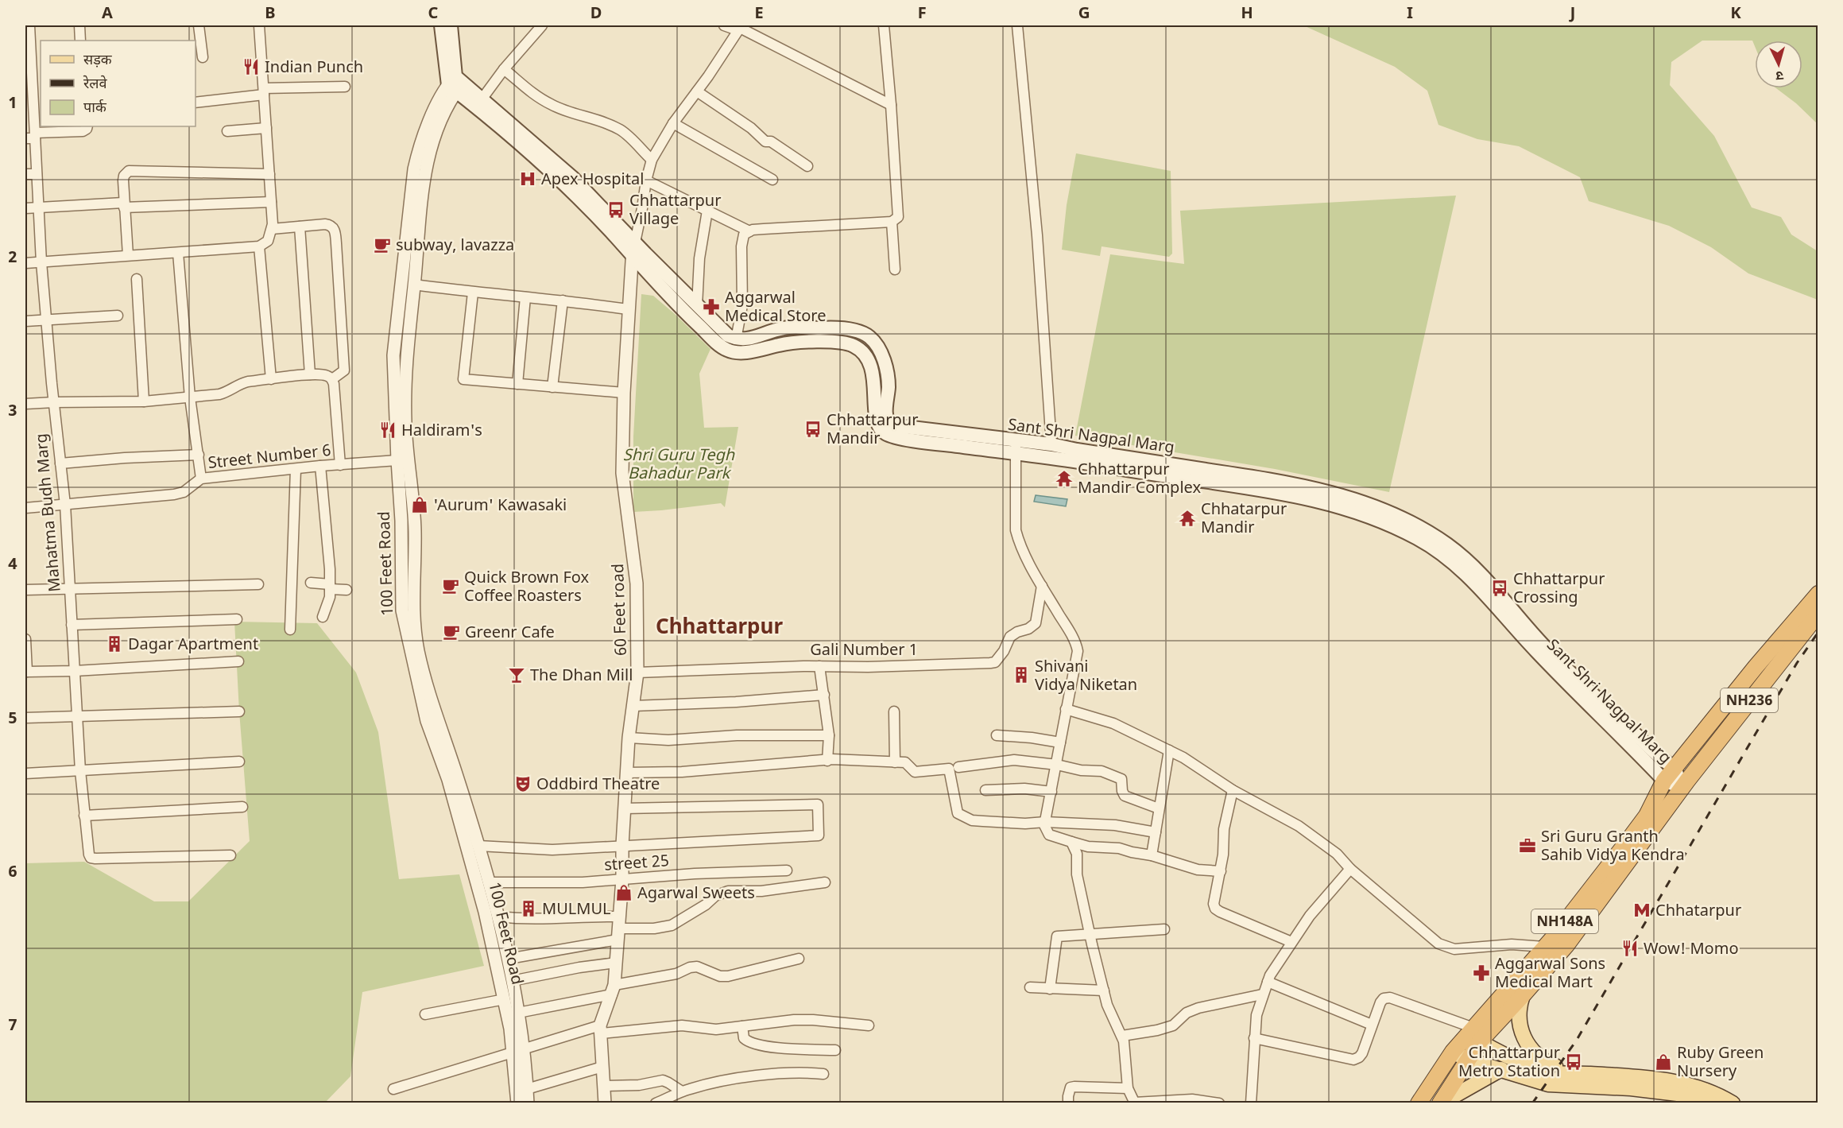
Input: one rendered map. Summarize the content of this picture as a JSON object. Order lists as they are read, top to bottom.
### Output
{
  "streets": {
    "highway": ["NH236", "NH148A"],
    "main road": ["Sant Shri Nagpal Marg"],
    "street": [
      "Street Number 6",
      "Mahatma Budh Marg",
      "100 Feet Road",
      "60 Feet road",
      "Gali Number 1",
      "street 25"
    ]
  },
  "crossings": [
    ["Sant Shri Nagpal Marg", "100 Feet Road"],
    ["Sant Shri Nagpal Marg", "60 Feet road"],
    ["Sant Shri Nagpal Marg", "NH236"],
    ["Sant Shri Nagpal Marg", "NH148A"],
    ["Street Number 6", "Mahatma Budh Marg"],
    ["Street Number 6", "100 Feet Road"],
    ["100 Feet Road", "street 25"],
    ["60 Feet road", "Gali Number 1"],
    ["60 Feet road", "street 25"],
    ["NH236", "NH148A"]
  ],
  "districts": ["Chhattarpur"],
  "parks": ["Shri Guru Tegh Bahadur Park"],
  "places": {
    "restaurant": ["Indian Punch", "Haldiram's", "Wow! Momo"],
    "hospital": ["Apex Hospital"],
    "bus stop": [
      "Chhattarpur Village",
      "Chhattarpur Mandir",
      "Chhattarpur Crossing",
      "Chhattarpur Metro Station"
    ],
    "cafe": ["subway, lavazza", "Quick Brown Fox Coffee Roasters", "Greenr Cafe"],
    "pharmacy": ["Aggarwal Medical Store", "Aggarwal Sons Medical Mart"],
    "temple": ["Chhattarpur Mandir Complex", "Chhatarpur Mandir"],
    "shop": ["'Aurum' Kawasaki", "Agarwal Sweets", "Ruby Green Nursery"],
    "building": ["Dagar Apartment", "Shivani Vidya Niketan", "MULMUL"],
    "bar": ["The Dhan Mill"],
    "theatre": ["Oddbird Theatre"],
    "office": ["Sri Guru Granth Sahib Vidya Kendra"],
    "metro station": ["Chhatarpur"]
  },
  "legend": ["सड़क", "रेलवे", "पार्क"],
  "north": "bottom",
  "grid": {
    "columns": [
      "A",
      "B",
      "C",
      "D",
      "E",
      "F",
      "G",
      "H",
      "I",
      "J",
      "K"
    ],
    "rows": [
      "1",
      "2",
      "3",
      "4",
      "5",
      "6",
      "7"
    ]
  }
}
